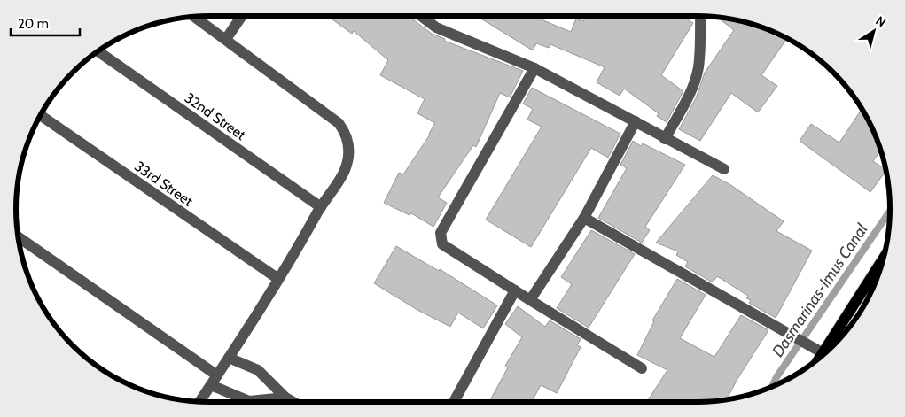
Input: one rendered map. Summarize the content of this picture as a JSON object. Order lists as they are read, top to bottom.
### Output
{
  "streets": {
    "street": ["32nd Street", "33rd Street"]
  },
  "water": ["Dasmarinas-Imus Canal"],
  "scale_bar": "20 m",
  "north": "top right"
}
